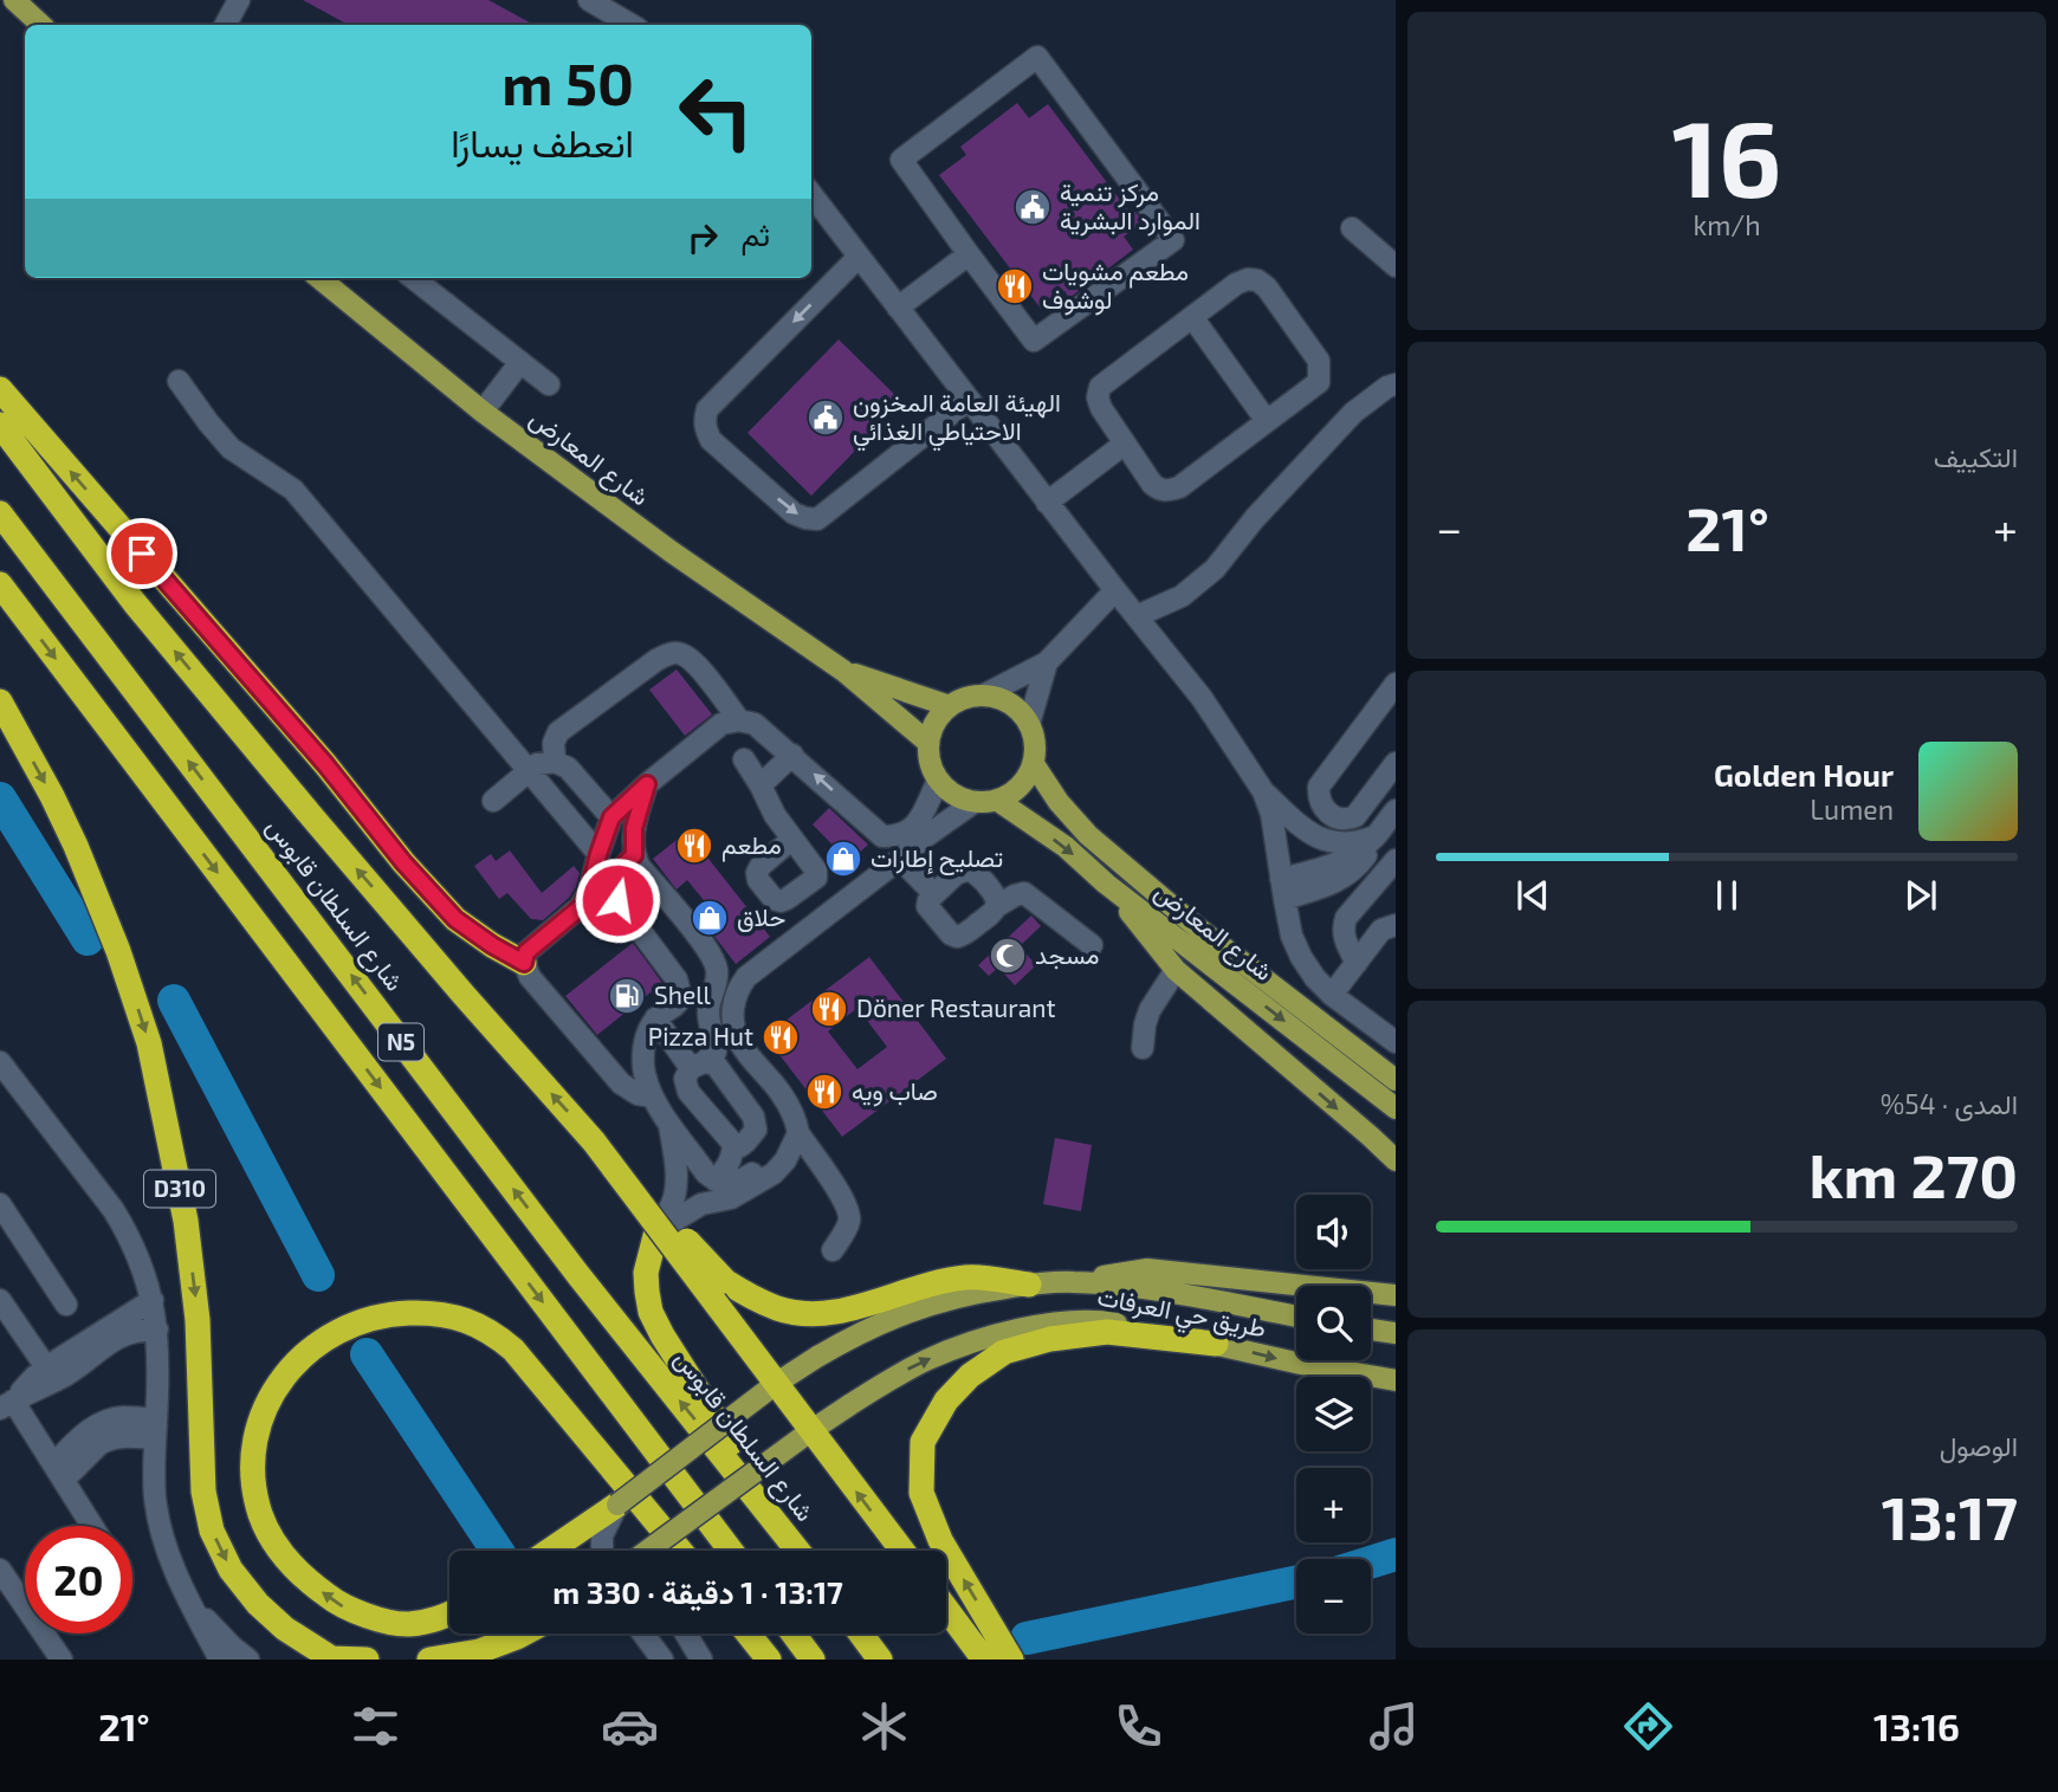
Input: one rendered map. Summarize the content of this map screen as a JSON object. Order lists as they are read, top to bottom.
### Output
{
  "streets": {
    "highway": ["شارع السلطان قابوس", "N5", "D310"],
    "main road": ["شارع المعارض", "طريق حي العرفات"]
  },
  "places": {
    "public building": ["مركز تنمية الموارد البشرية", "الهيئة العامة المخزون الاحتياطي الغذائي"],
    "restaurant": [
      "مطعم مشويات لوشوف",
      "مطعم",
      "Döner Restaurant",
      "Pizza Hut",
      "صاب ويه"
    ],
    "shop": ["تصليح إطارات", "حلاق"],
    "mosque": ["مسجد"],
    "fuel station": ["Shell"]
  },
  "page": {
    "tile": [
      ["16", "km/h"],
      "التكييف",
      ["المدى · 54%", "270 km"],
      ["الوصول", "13:17"]
    ],
    "turn": ["50 m", "انعطف يسارًا"],
    "then": "ثم",
    "heat": ["−", "21°", "+"],
    "song": ["Golden Hour", "Lumen"],
    "map_buttons": ["+", "−"],
    "limit": "20",
    "trip": "13:17 · 1 دقيقة · 330 m",
    "tabs": ["13:16", "21°"]
  }
}
